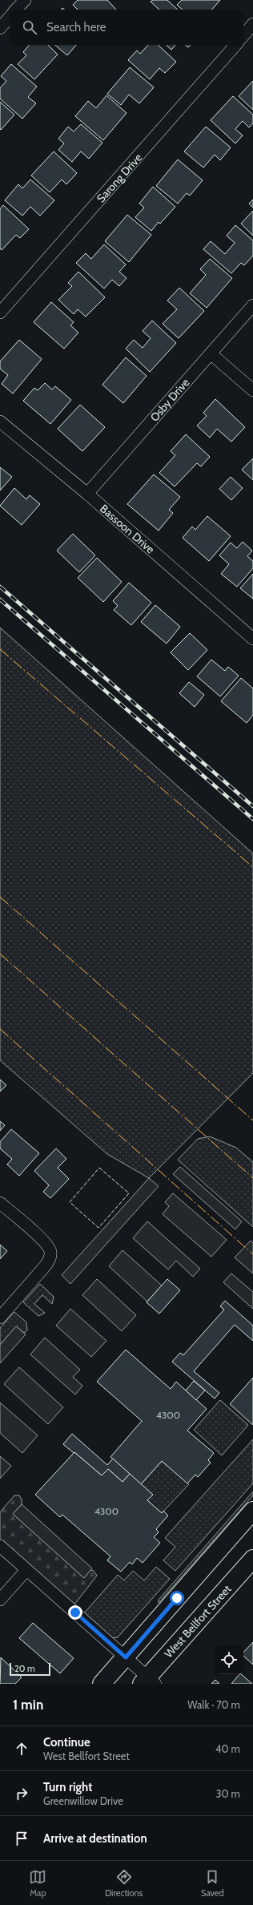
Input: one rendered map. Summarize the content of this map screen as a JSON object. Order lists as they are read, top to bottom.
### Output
{
  "streets": {
    "main road": ["West Bellfort Street"],
    "street": ["Sarong Drive", "Osby Drive", "Bassoon Drive"]
  },
  "crossings": [
    ["Osby Drive", "Bassoon Drive"]
  ],
  "house_numbers": ["4300", "4300"],
  "scale_bar": "20 m",
  "page": {
    "search": "Search here",
    "scale": "20 m",
    "heading": ["1 min", "Walk · 70 m"],
    "list": [
      ["Continue", "West Bellfort Street", "40 m"],
      ["Turn right", "Greenwillow Drive", "30 m"],
      "Arrive at destination"
    ],
    "nav": ["Map", "Directions", "Saved"]
  }
}
